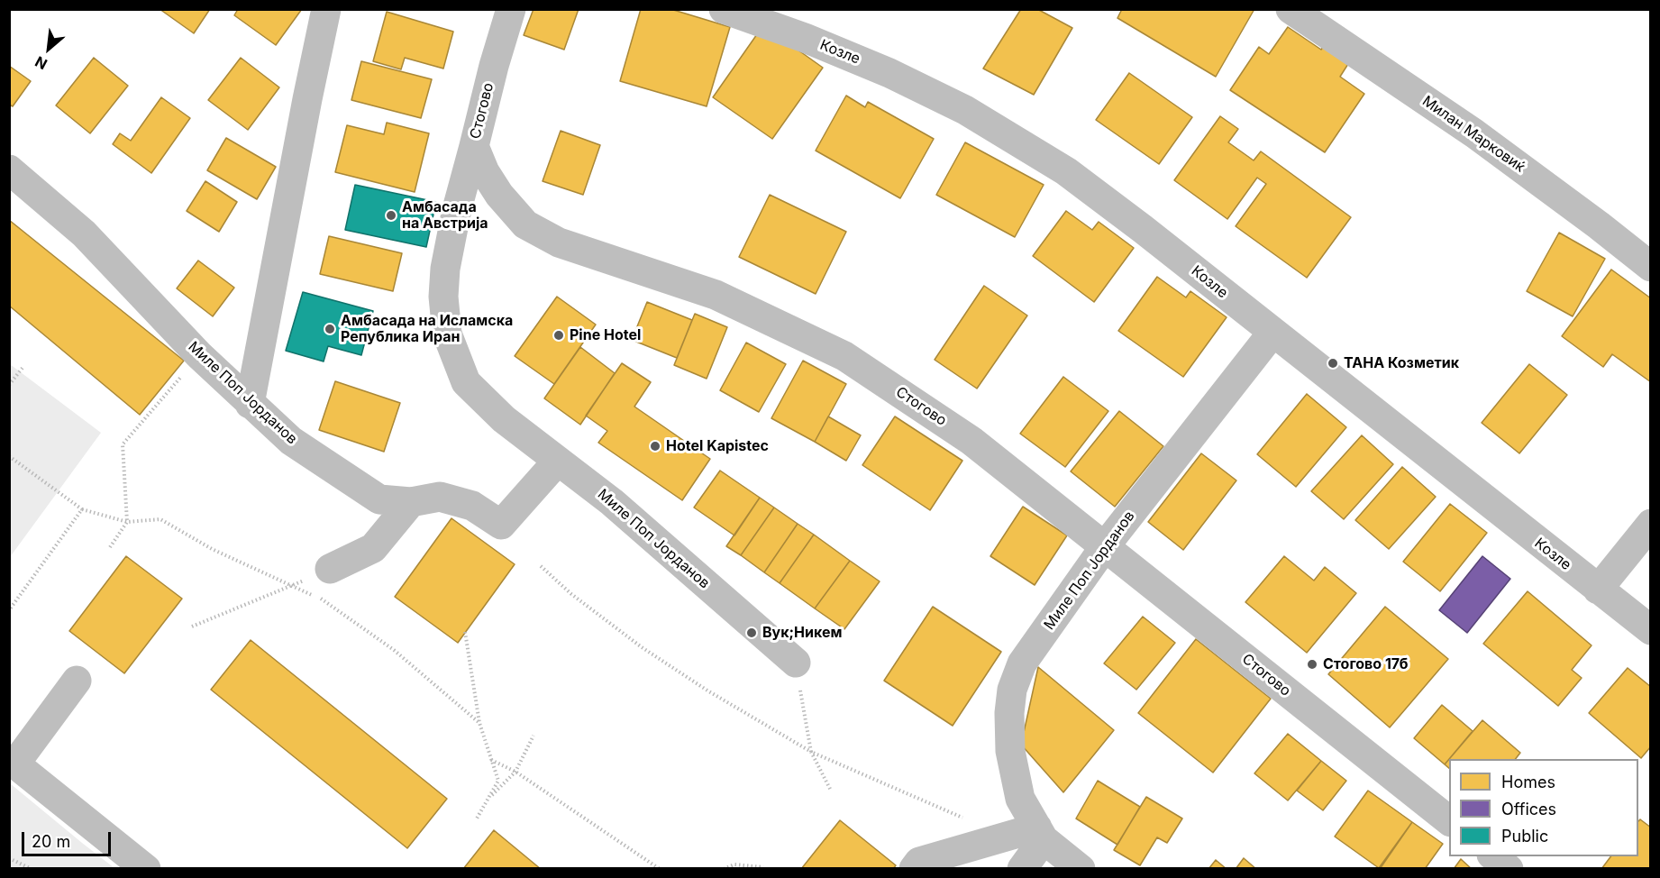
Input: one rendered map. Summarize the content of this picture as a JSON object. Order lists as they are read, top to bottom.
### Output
{
  "streets": {
    "street": [
      "Козле",
      "Стогово",
      "Милан Марковиќ",
      "Миле Поп Јорданов"
    ]
  },
  "crossings": [
    ["Козле", "Миле Поп Јорданов"],
    ["Стогово", "Миле Поп Јорданов"]
  ],
  "places": [
    "Амбасада на Австрија",
    "Амбасада на Исламска Република Иран",
    "Pine Hotel",
    "ТАНА Козметик",
    "Hotel Kapistec",
    "Вук;Никем",
    "Стогово 17б"
  ],
  "legend": ["Homes", "Offices", "Public"],
  "scale_bar": "20 m",
  "north": "bottom left"
}
